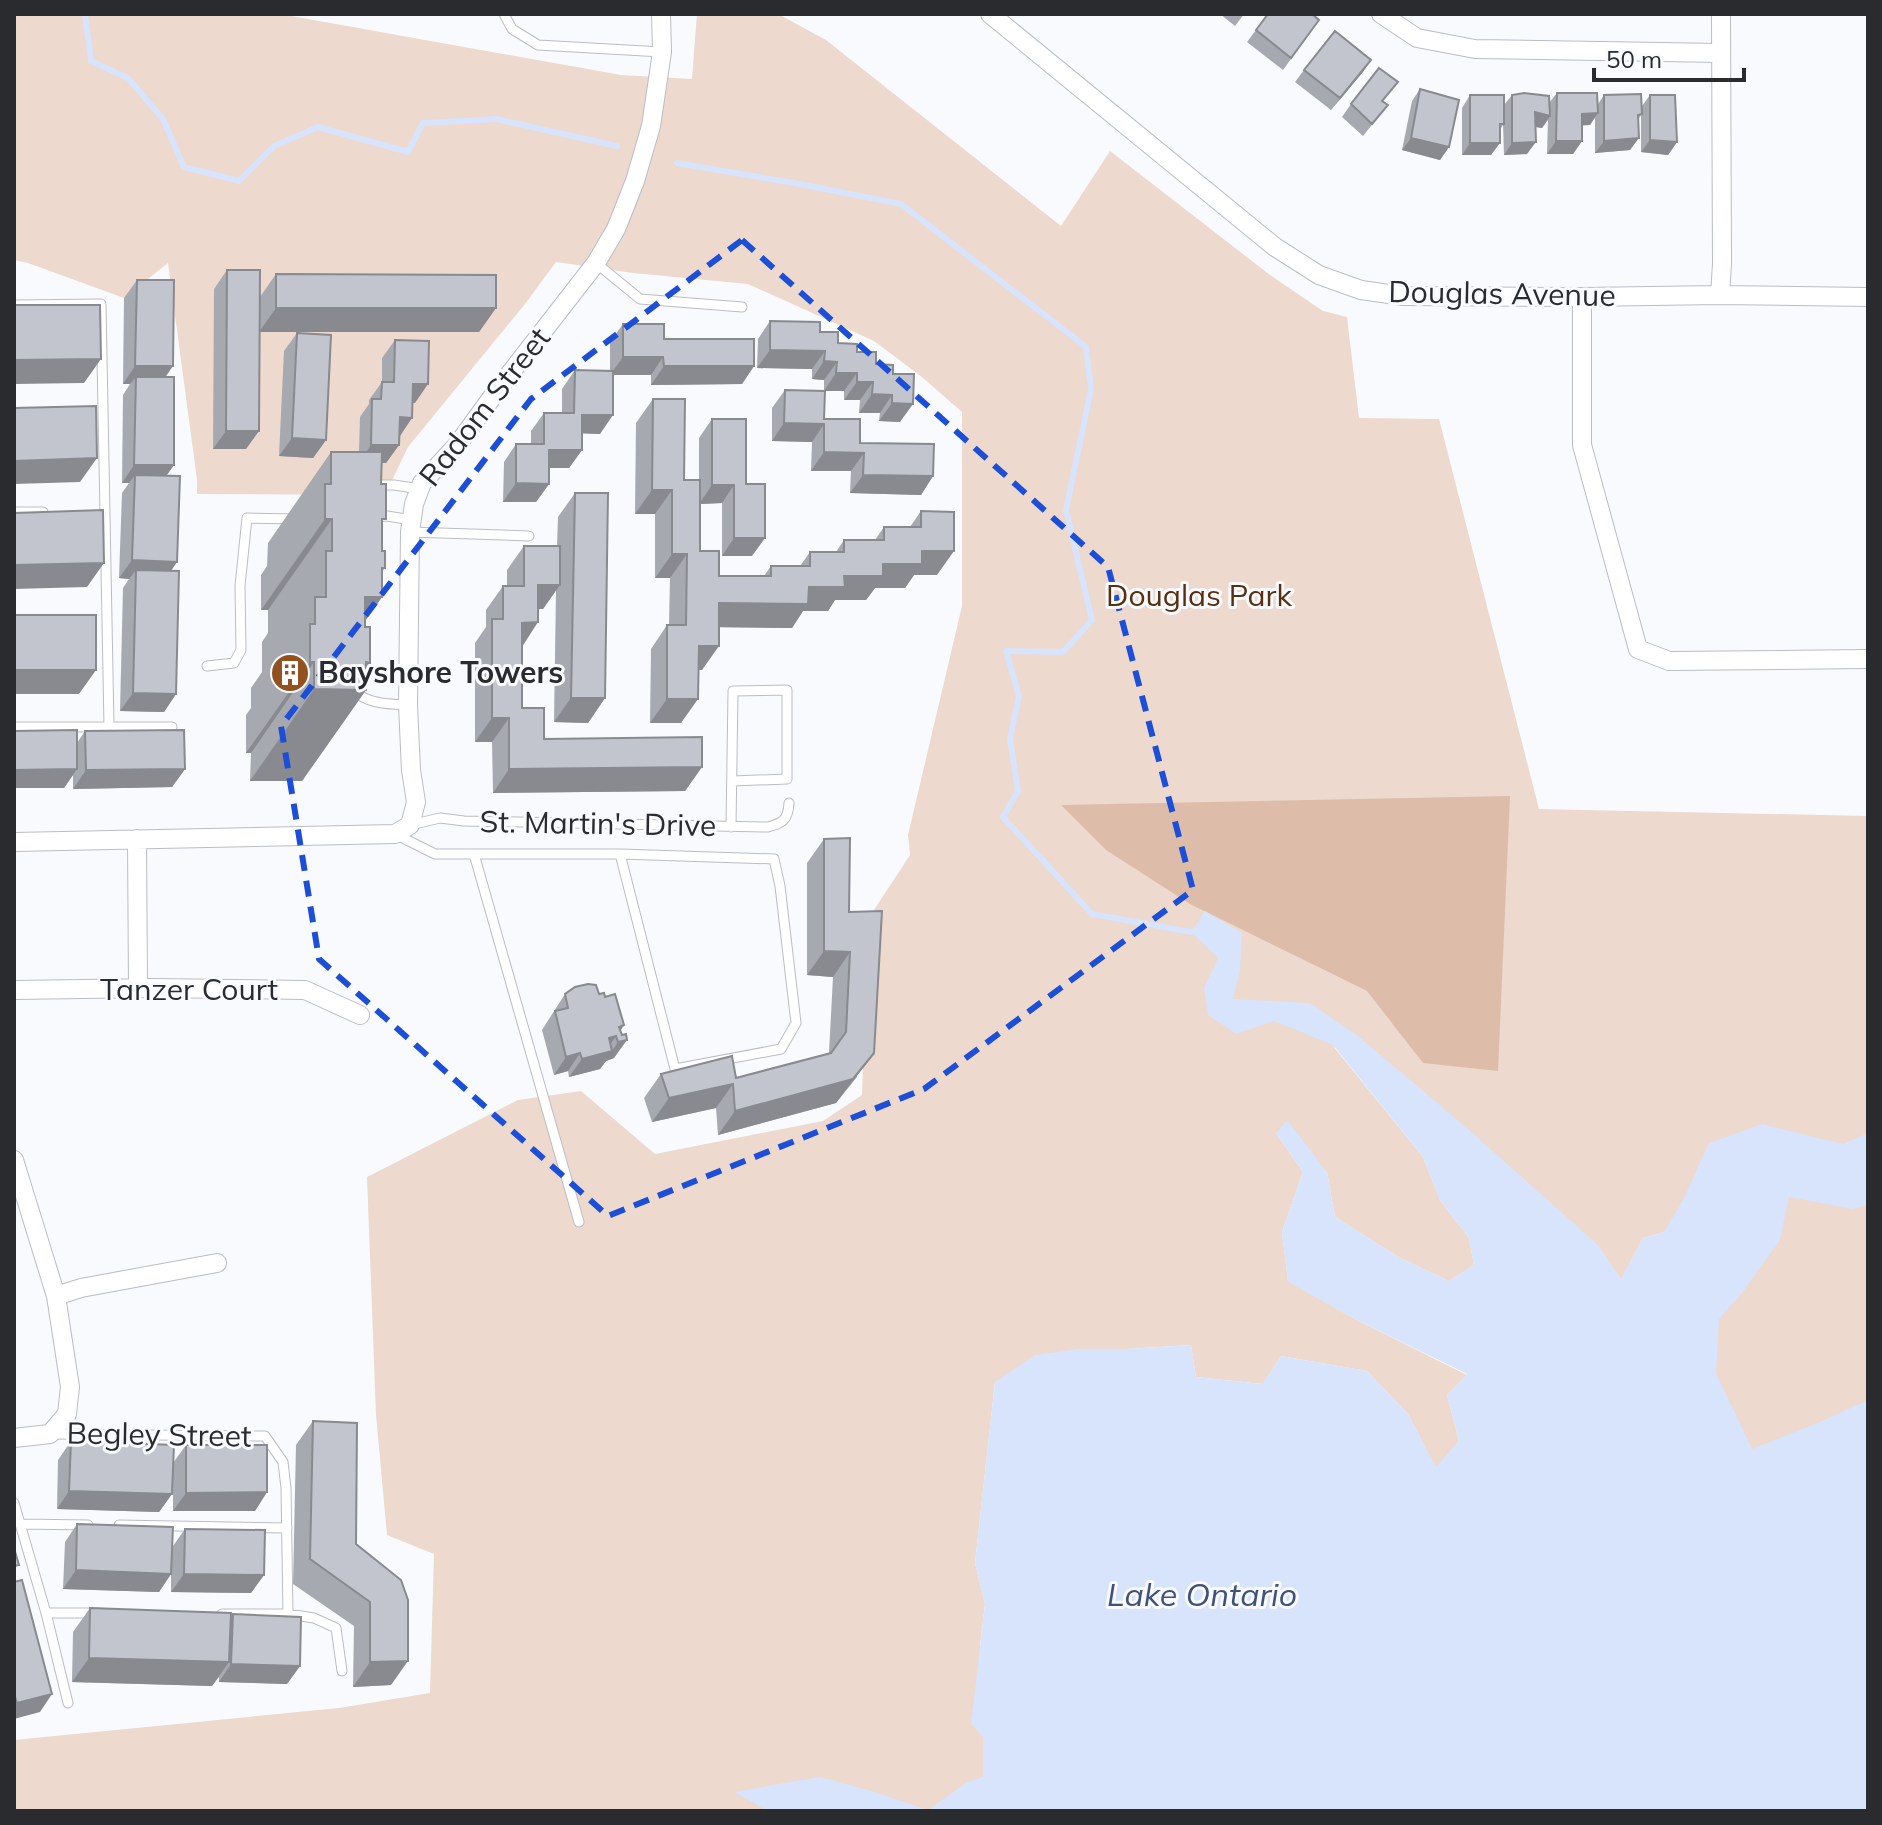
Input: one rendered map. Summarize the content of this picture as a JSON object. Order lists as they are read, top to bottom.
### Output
{
  "streets": {
    "street": [
      "Douglas Avenue",
      "Radom Street",
      "St. Martin's Drive",
      "Tanzer Court",
      "Begley Street"
    ]
  },
  "crossings": [
    ["Radom Street", "St. Martin's Drive"]
  ],
  "water": ["Lake Ontario"],
  "parks": ["Douglas Park"],
  "places": {
    "building": ["Bayshore Towers"]
  },
  "scale_bar": "50 m"
}
